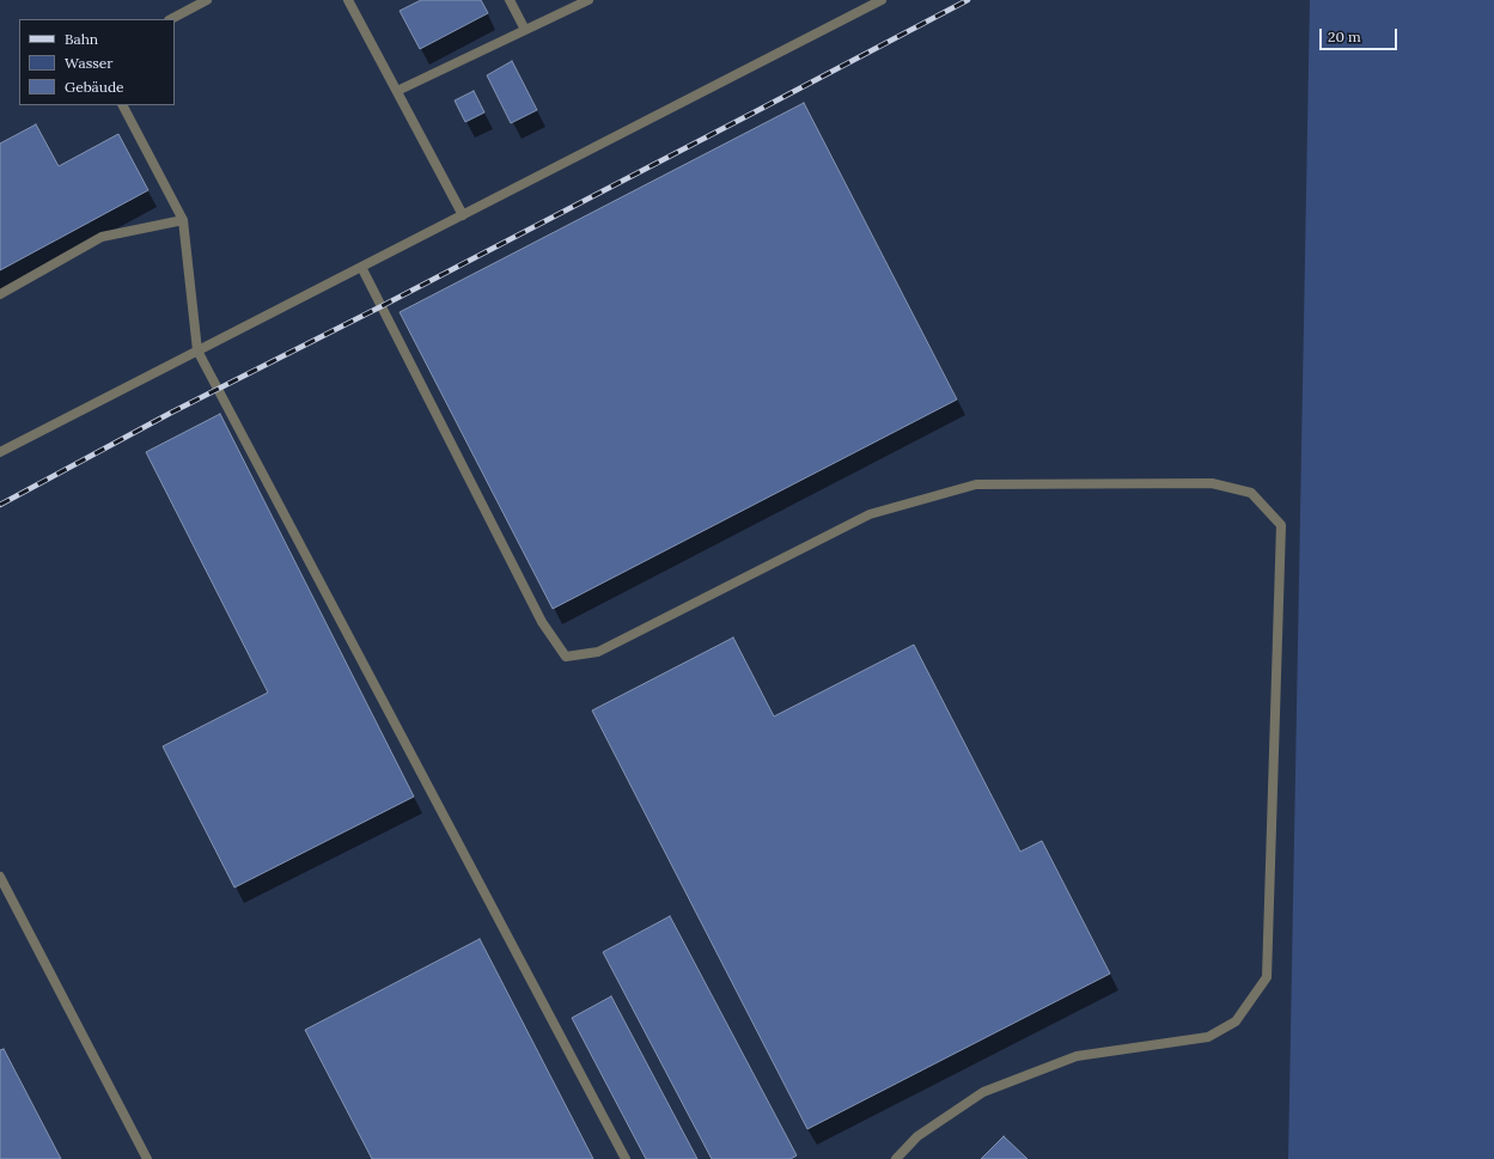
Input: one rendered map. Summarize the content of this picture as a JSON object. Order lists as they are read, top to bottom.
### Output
{
  "legend": ["Bahn", "Wasser", "Gebäude"],
  "scale_bar": "20 m"
}
